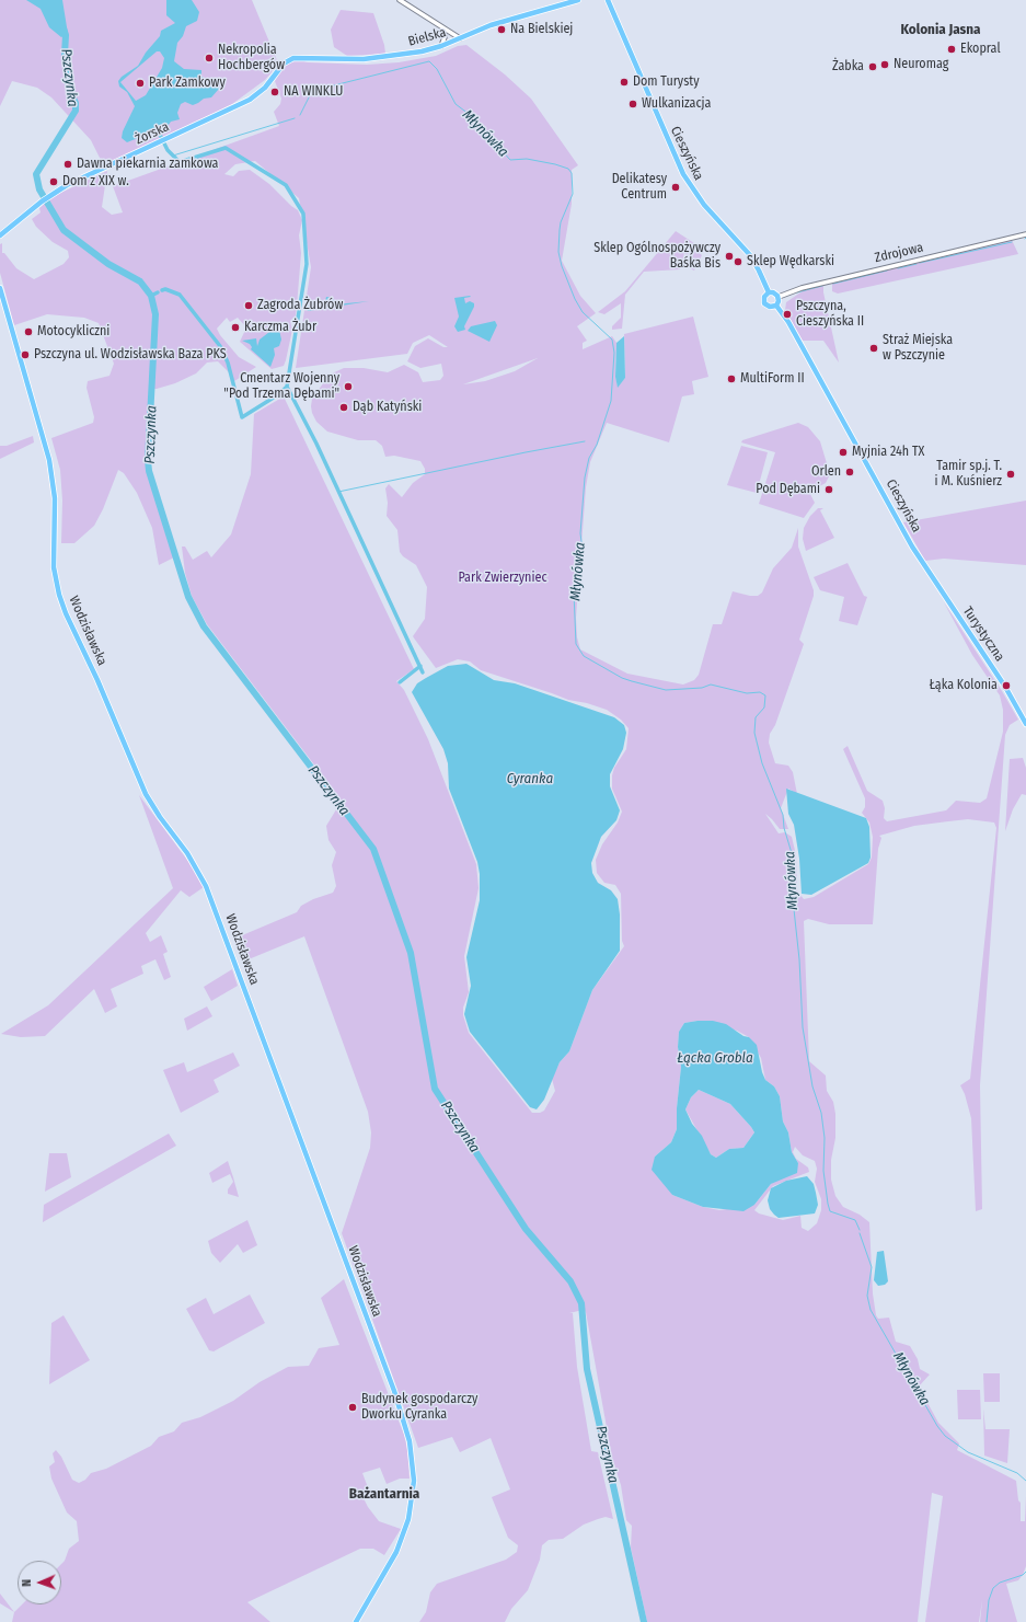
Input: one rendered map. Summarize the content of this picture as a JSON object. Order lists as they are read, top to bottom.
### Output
{
  "streets": {
    "main road": [
      "Bielska",
      "Żorska",
      "Cieszyńska",
      "Wodzisławska",
      "Turystyczna"
    ],
    "street": ["Zdrojowa"]
  },
  "crossings": [
    ["Bielska", "Żorska"],
    ["Cieszyńska", "Zdrojowa"],
    ["Cieszyńska", "Turystyczna"]
  ],
  "districts": ["Kolonia Jasna", "Bażantarnia"],
  "water": [
    "Pszczynka",
    "Młynówka",
    "Cyranka",
    "Łącka Grobla"
  ],
  "parks": ["Park Zwierzyniec"],
  "places": [
    "Na Bielskiej",
    "Ekopral",
    "Nekropolia Hochbergów",
    "Neuromag",
    "Żabka",
    "Dom Turysty",
    "Park Zamkowy",
    "NA WINKLU",
    "Wulkanizacja",
    "Dawna piekarnia zamkowa",
    "Dom z XIX w.",
    "Delikatesy Centrum",
    "Sklep Ogólnospożywczy Baśka Bis",
    "Sklep Wędkarski",
    "Zagroda Żubrów",
    "Pszczyna, Cieszyńska II",
    "Karczma Żubr",
    "Motocykliczni",
    "Straż Miejska w Pszczynie",
    "Pszczyna ul. Wodzisławska Baza PKS",
    "MultiForm II",
    "Cmentarz Wojenny \"Pod Trzema Dębami\"",
    "Dąb Katyński",
    "Myjnia 24h TX",
    "Orlen",
    "Tamir sp.j. T. i M. Kuśnierz",
    "Pod Dębami",
    "Łąka Kolonia",
    "Budynek gospodarczy Dworku Cyranka"
  ],
  "north": "left"
}
